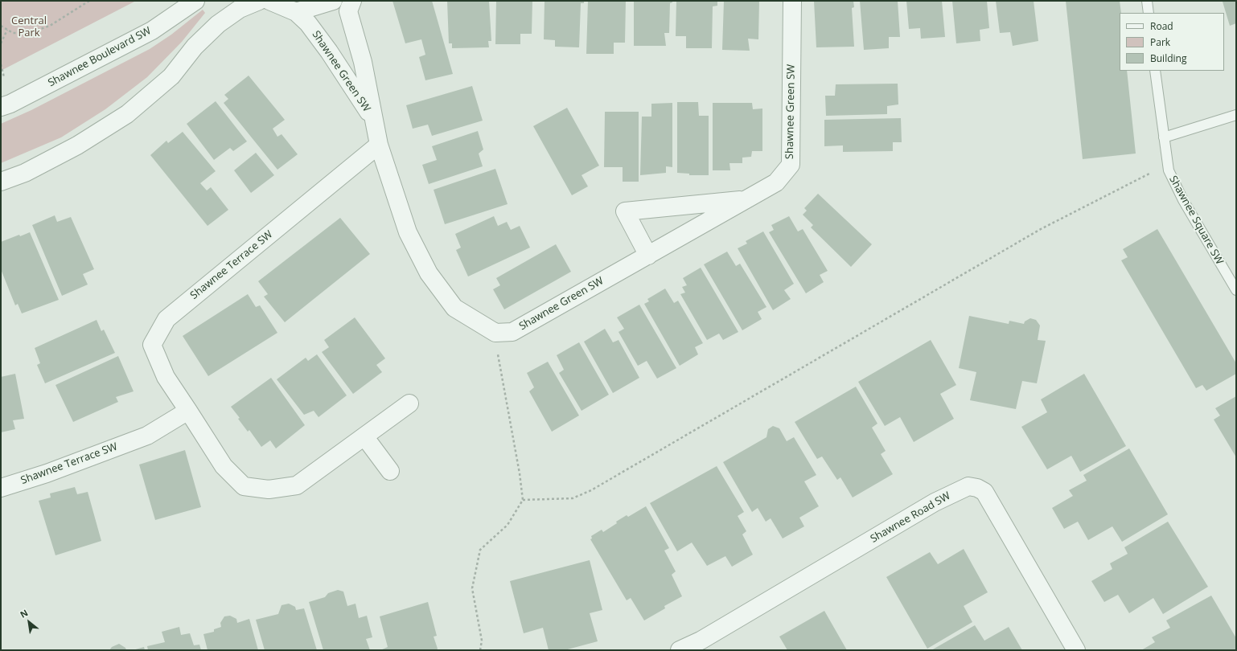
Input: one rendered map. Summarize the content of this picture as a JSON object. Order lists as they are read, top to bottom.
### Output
{
  "streets": {
    "street": [
      "Shawnee Boulevard SW",
      "Shawnee Green SW",
      "Shawnee Terrace SW",
      "Shawnee Road SW"
    ],
    "lane": ["Shawnee Square SW"]
  },
  "crossings": [
    ["Shawnee Green SW", "Shawnee Terrace SW"]
  ],
  "parks": ["Central Park"],
  "legend": ["Road", "Park", "Building"],
  "north": "top left"
}
